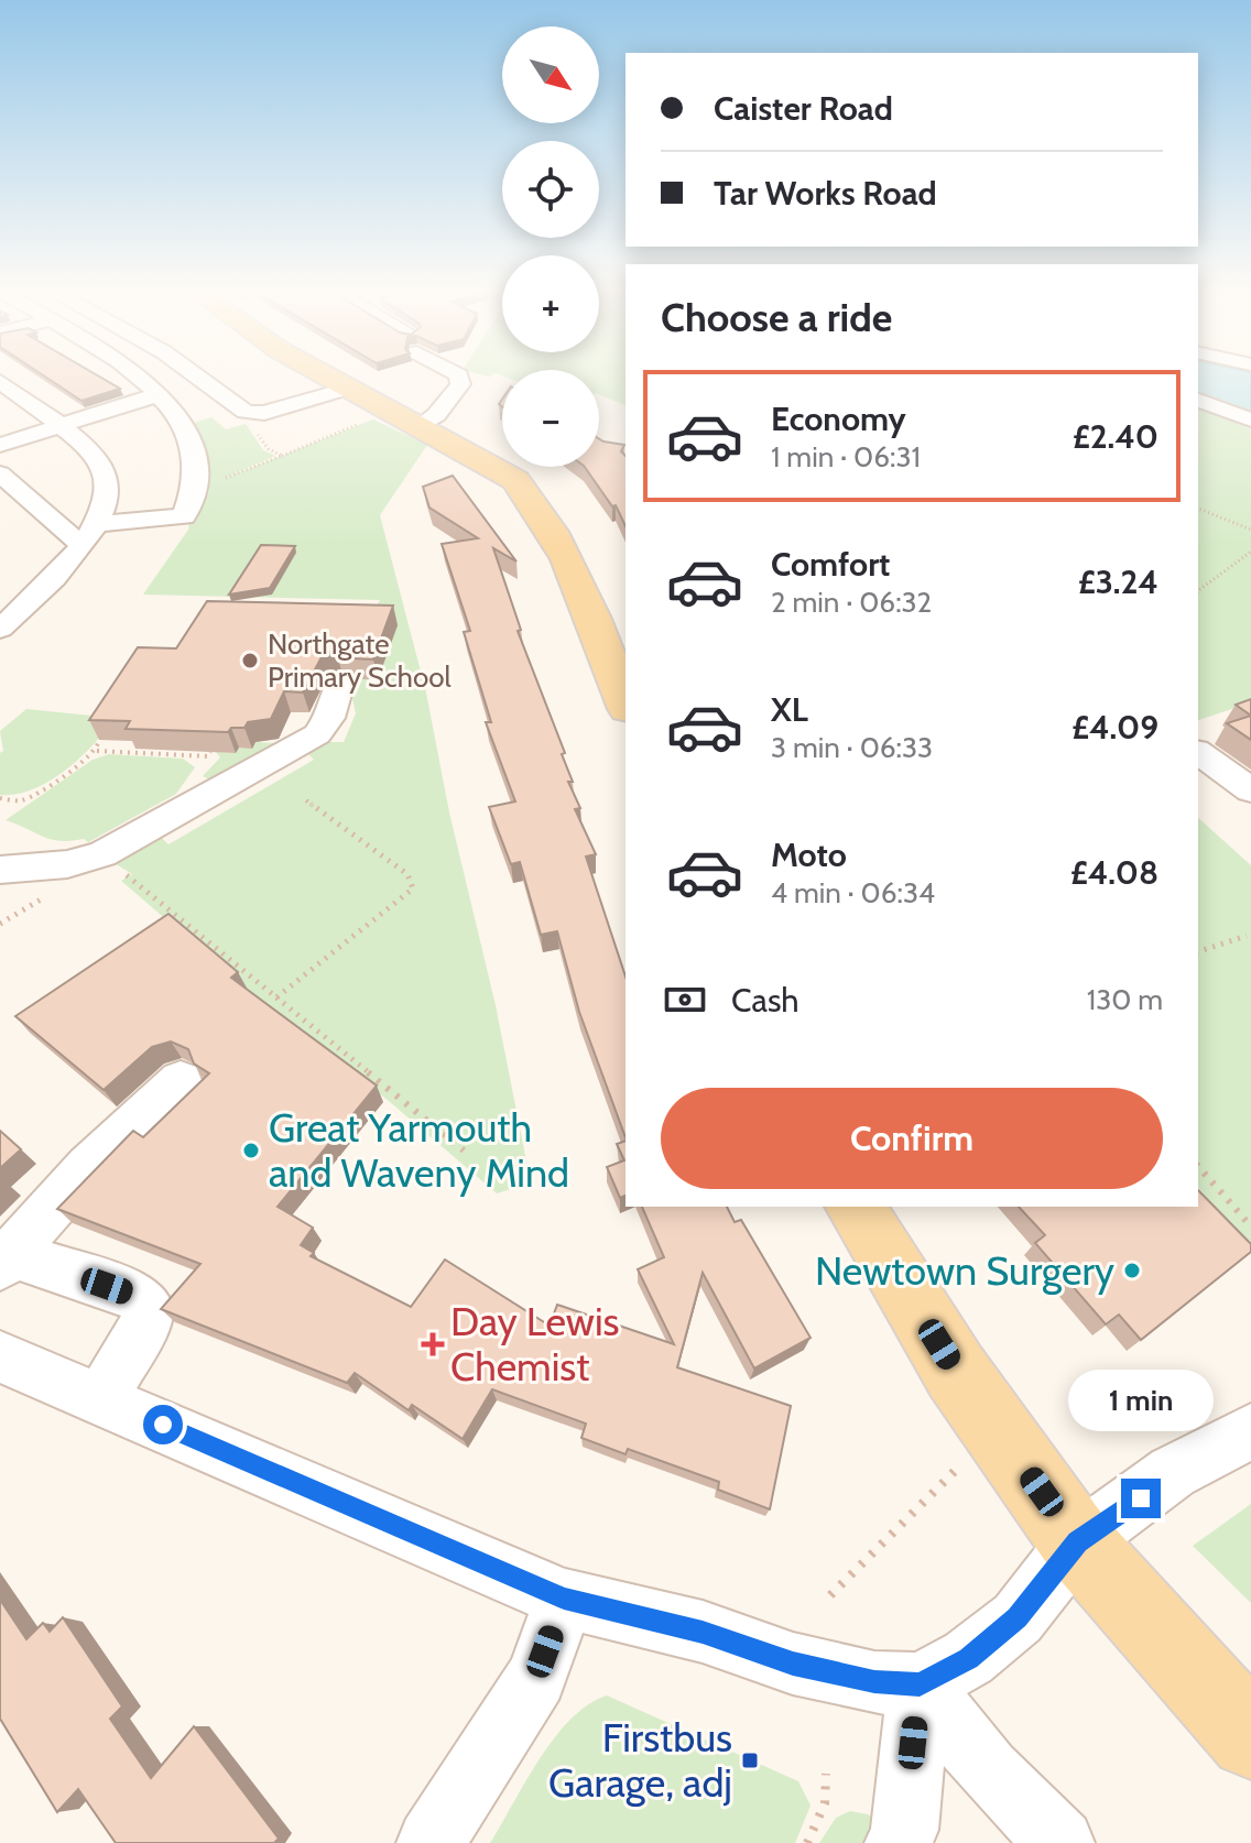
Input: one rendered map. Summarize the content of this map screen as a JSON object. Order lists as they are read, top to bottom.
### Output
{
  "places": {
    "other": ["Northgate Primary School", "Great Yarmouth and Waveny Mind", "Newtown Surgery"],
    "health": ["Day Lewis Chemist"],
    "transit": ["Firstbus Garage, adj"]
  },
  "north": "bottom right",
  "page": {
    "map_buttons": ["+", "−"],
    "banner": ["Caister Road", "Tar Works Road"],
    "heading": "Choose a ride",
    "list": [
      {
        "name": "Economy",
        "note": "1 min · 06:31",
        "value": "£2.40"
      },
      {
        "name": "Comfort",
        "note": "2 min · 06:32",
        "value": "£3.24"
      },
      {
        "name": "XL",
        "note": "3 min · 06:33",
        "value": "£4.09"
      },
      {
        "name": "Moto",
        "note": "4 min · 06:34",
        "value": "£4.08"
      }
    ],
    "pay": ["Cash", "130 m"],
    "buttons": "Confirm",
    "bubble": "1 min"
  }
}
